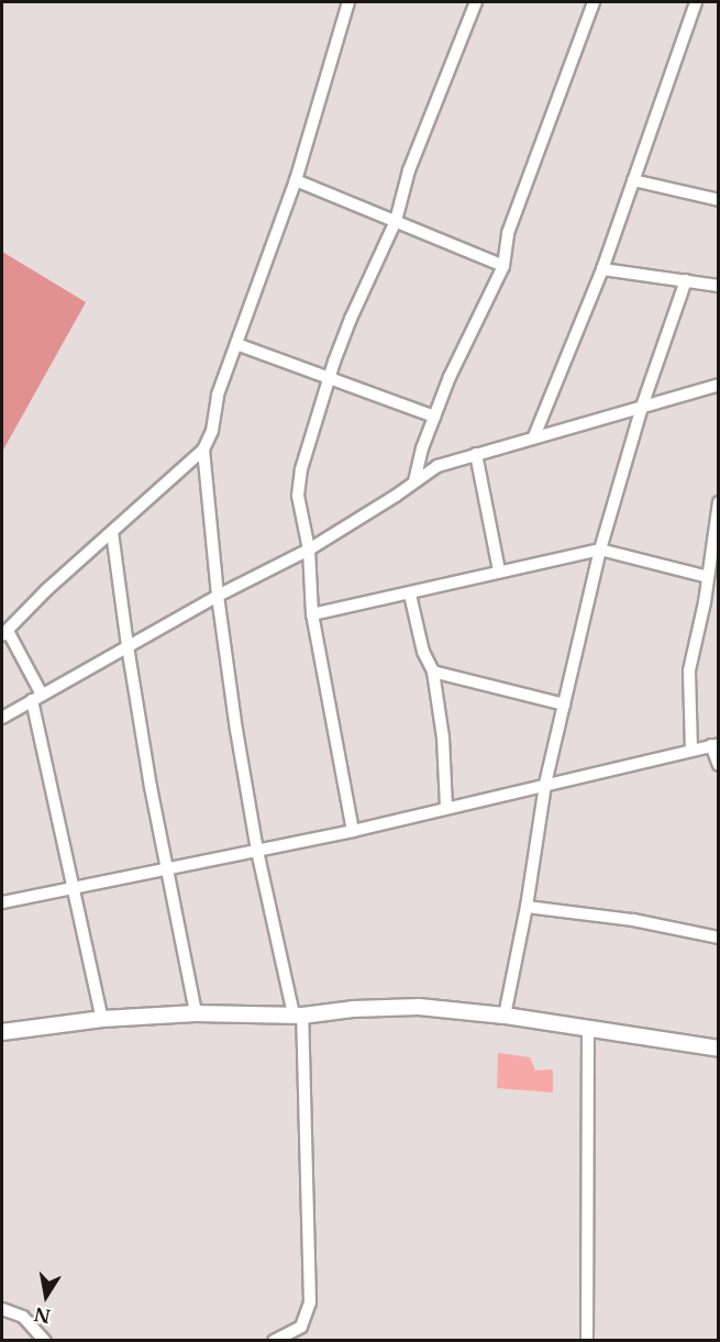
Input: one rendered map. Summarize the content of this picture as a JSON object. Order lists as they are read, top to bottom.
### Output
{
  "north": "bottom"
}
